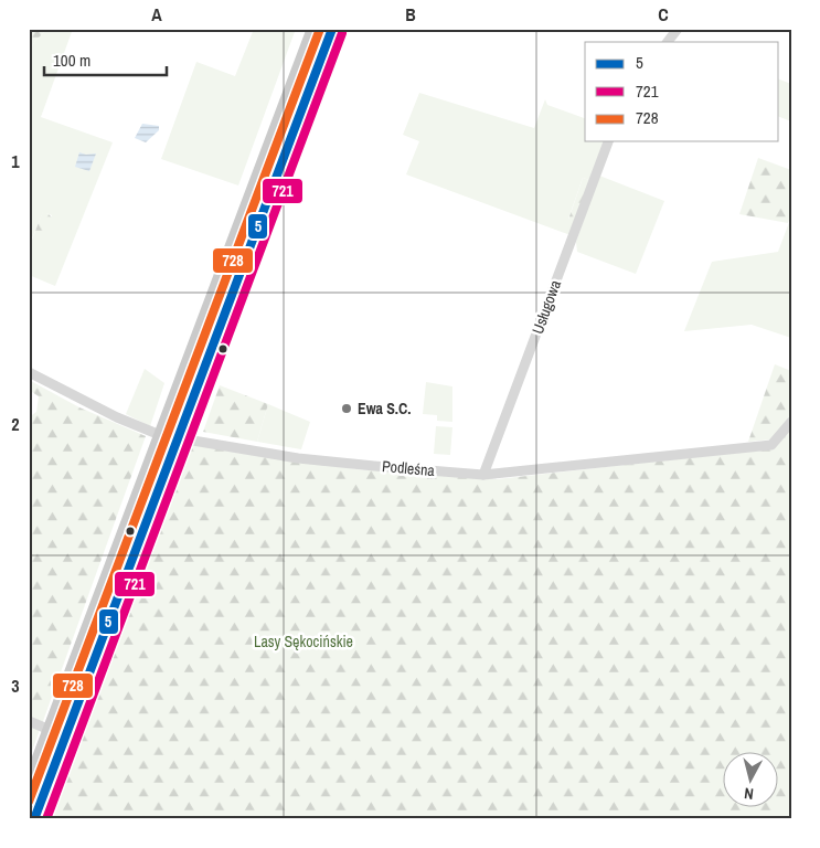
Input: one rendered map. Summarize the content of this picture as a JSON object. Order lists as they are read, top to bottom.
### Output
{
  "streets": {
    "street": ["Usługowa", "Podleśna"]
  },
  "crossings": [
    ["Usługowa", "Podleśna"]
  ],
  "parks": ["Lasy Sękocińskie"],
  "places": ["Ewa S.C."],
  "lines": ["transit line 5", "transit line 728", "transit line 721"],
  "legend": ["5", "721", "728"],
  "scale_bar": "100 m",
  "north": "bottom",
  "grid": {
    "columns": ["A", "B", "C"],
    "rows": ["1", "2", "3"]
  }
}
